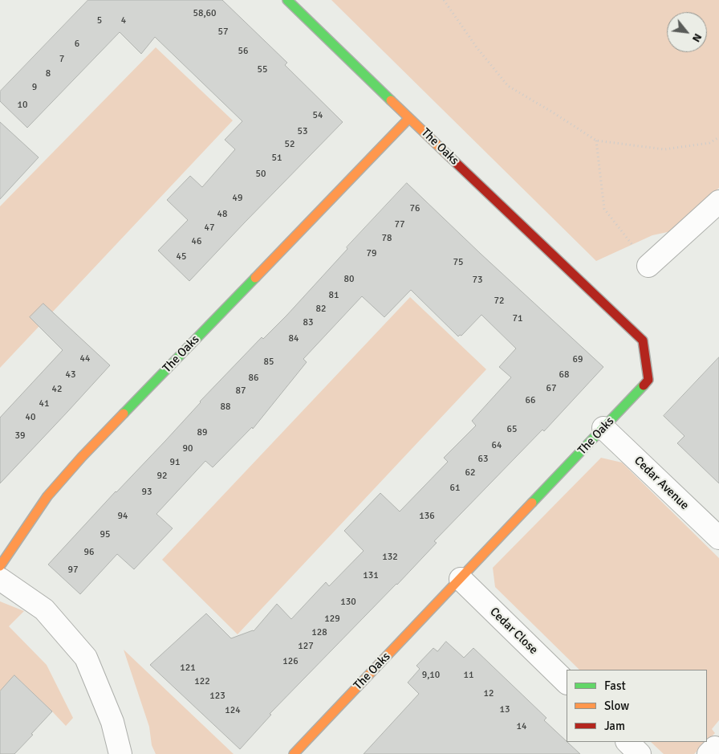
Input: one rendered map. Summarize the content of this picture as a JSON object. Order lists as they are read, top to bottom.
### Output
{
  "streets": {
    "street": ["The Oaks", "Cedar Avenue", "Cedar Close"]
  },
  "crossings": [
    ["The Oaks", "Cedar Avenue"],
    ["The Oaks", "Cedar Close"]
  ],
  "house_numbers": [
    "58,60",
    "5",
    "4",
    "57",
    "6",
    "56",
    "7",
    "55",
    "8",
    "9",
    "10",
    "54",
    "53",
    "52",
    "51",
    "50",
    "49",
    "76",
    "48",
    "77",
    "47",
    "78",
    "46",
    "79",
    "45",
    "75",
    "80",
    "73",
    "81",
    "72",
    "82",
    "71",
    "83",
    "84",
    "44",
    "69",
    "85",
    "43",
    "68",
    "86",
    "67",
    "42",
    "87",
    "66",
    "41",
    "88",
    "40",
    "65",
    "89",
    "39",
    "64",
    "90",
    "63",
    "91",
    "62",
    "92",
    "61",
    "93",
    "94",
    "136",
    "95",
    "96",
    "132",
    "97",
    "131",
    "130",
    "129",
    "128",
    "127",
    "126",
    "121",
    "9,10",
    "11",
    "122",
    "12",
    "123",
    "13",
    "124",
    "14"
  ],
  "legend": ["Fast", "Slow", "Jam"],
  "north": "bottom right"
}
